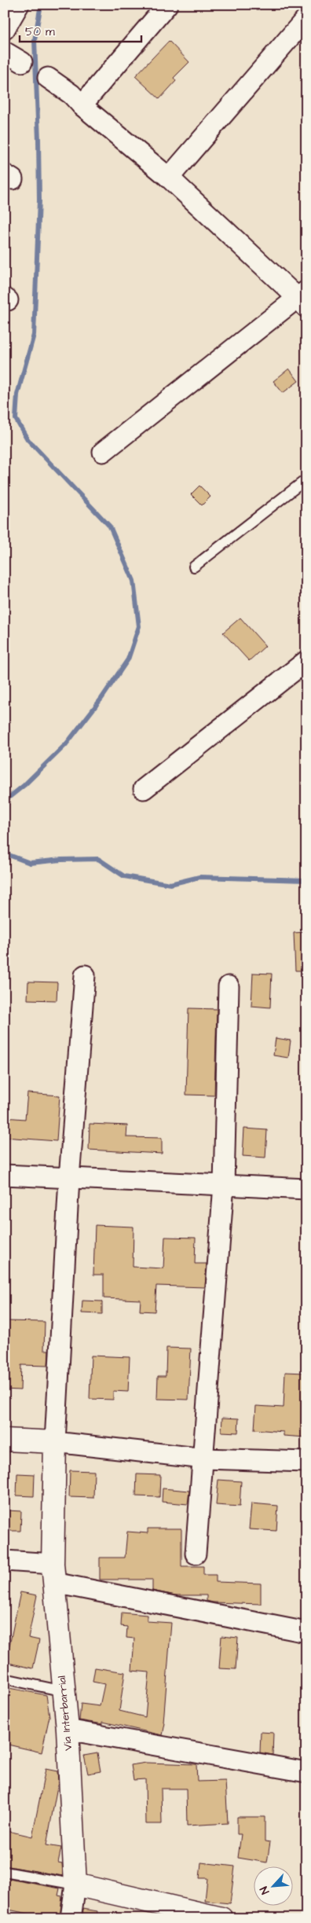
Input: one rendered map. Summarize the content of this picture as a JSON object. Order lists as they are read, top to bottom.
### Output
{
  "streets": {
    "main road": ["Vía Interbarrial"]
  },
  "scale_bar": "50 m",
  "north": "bottom left"
}
